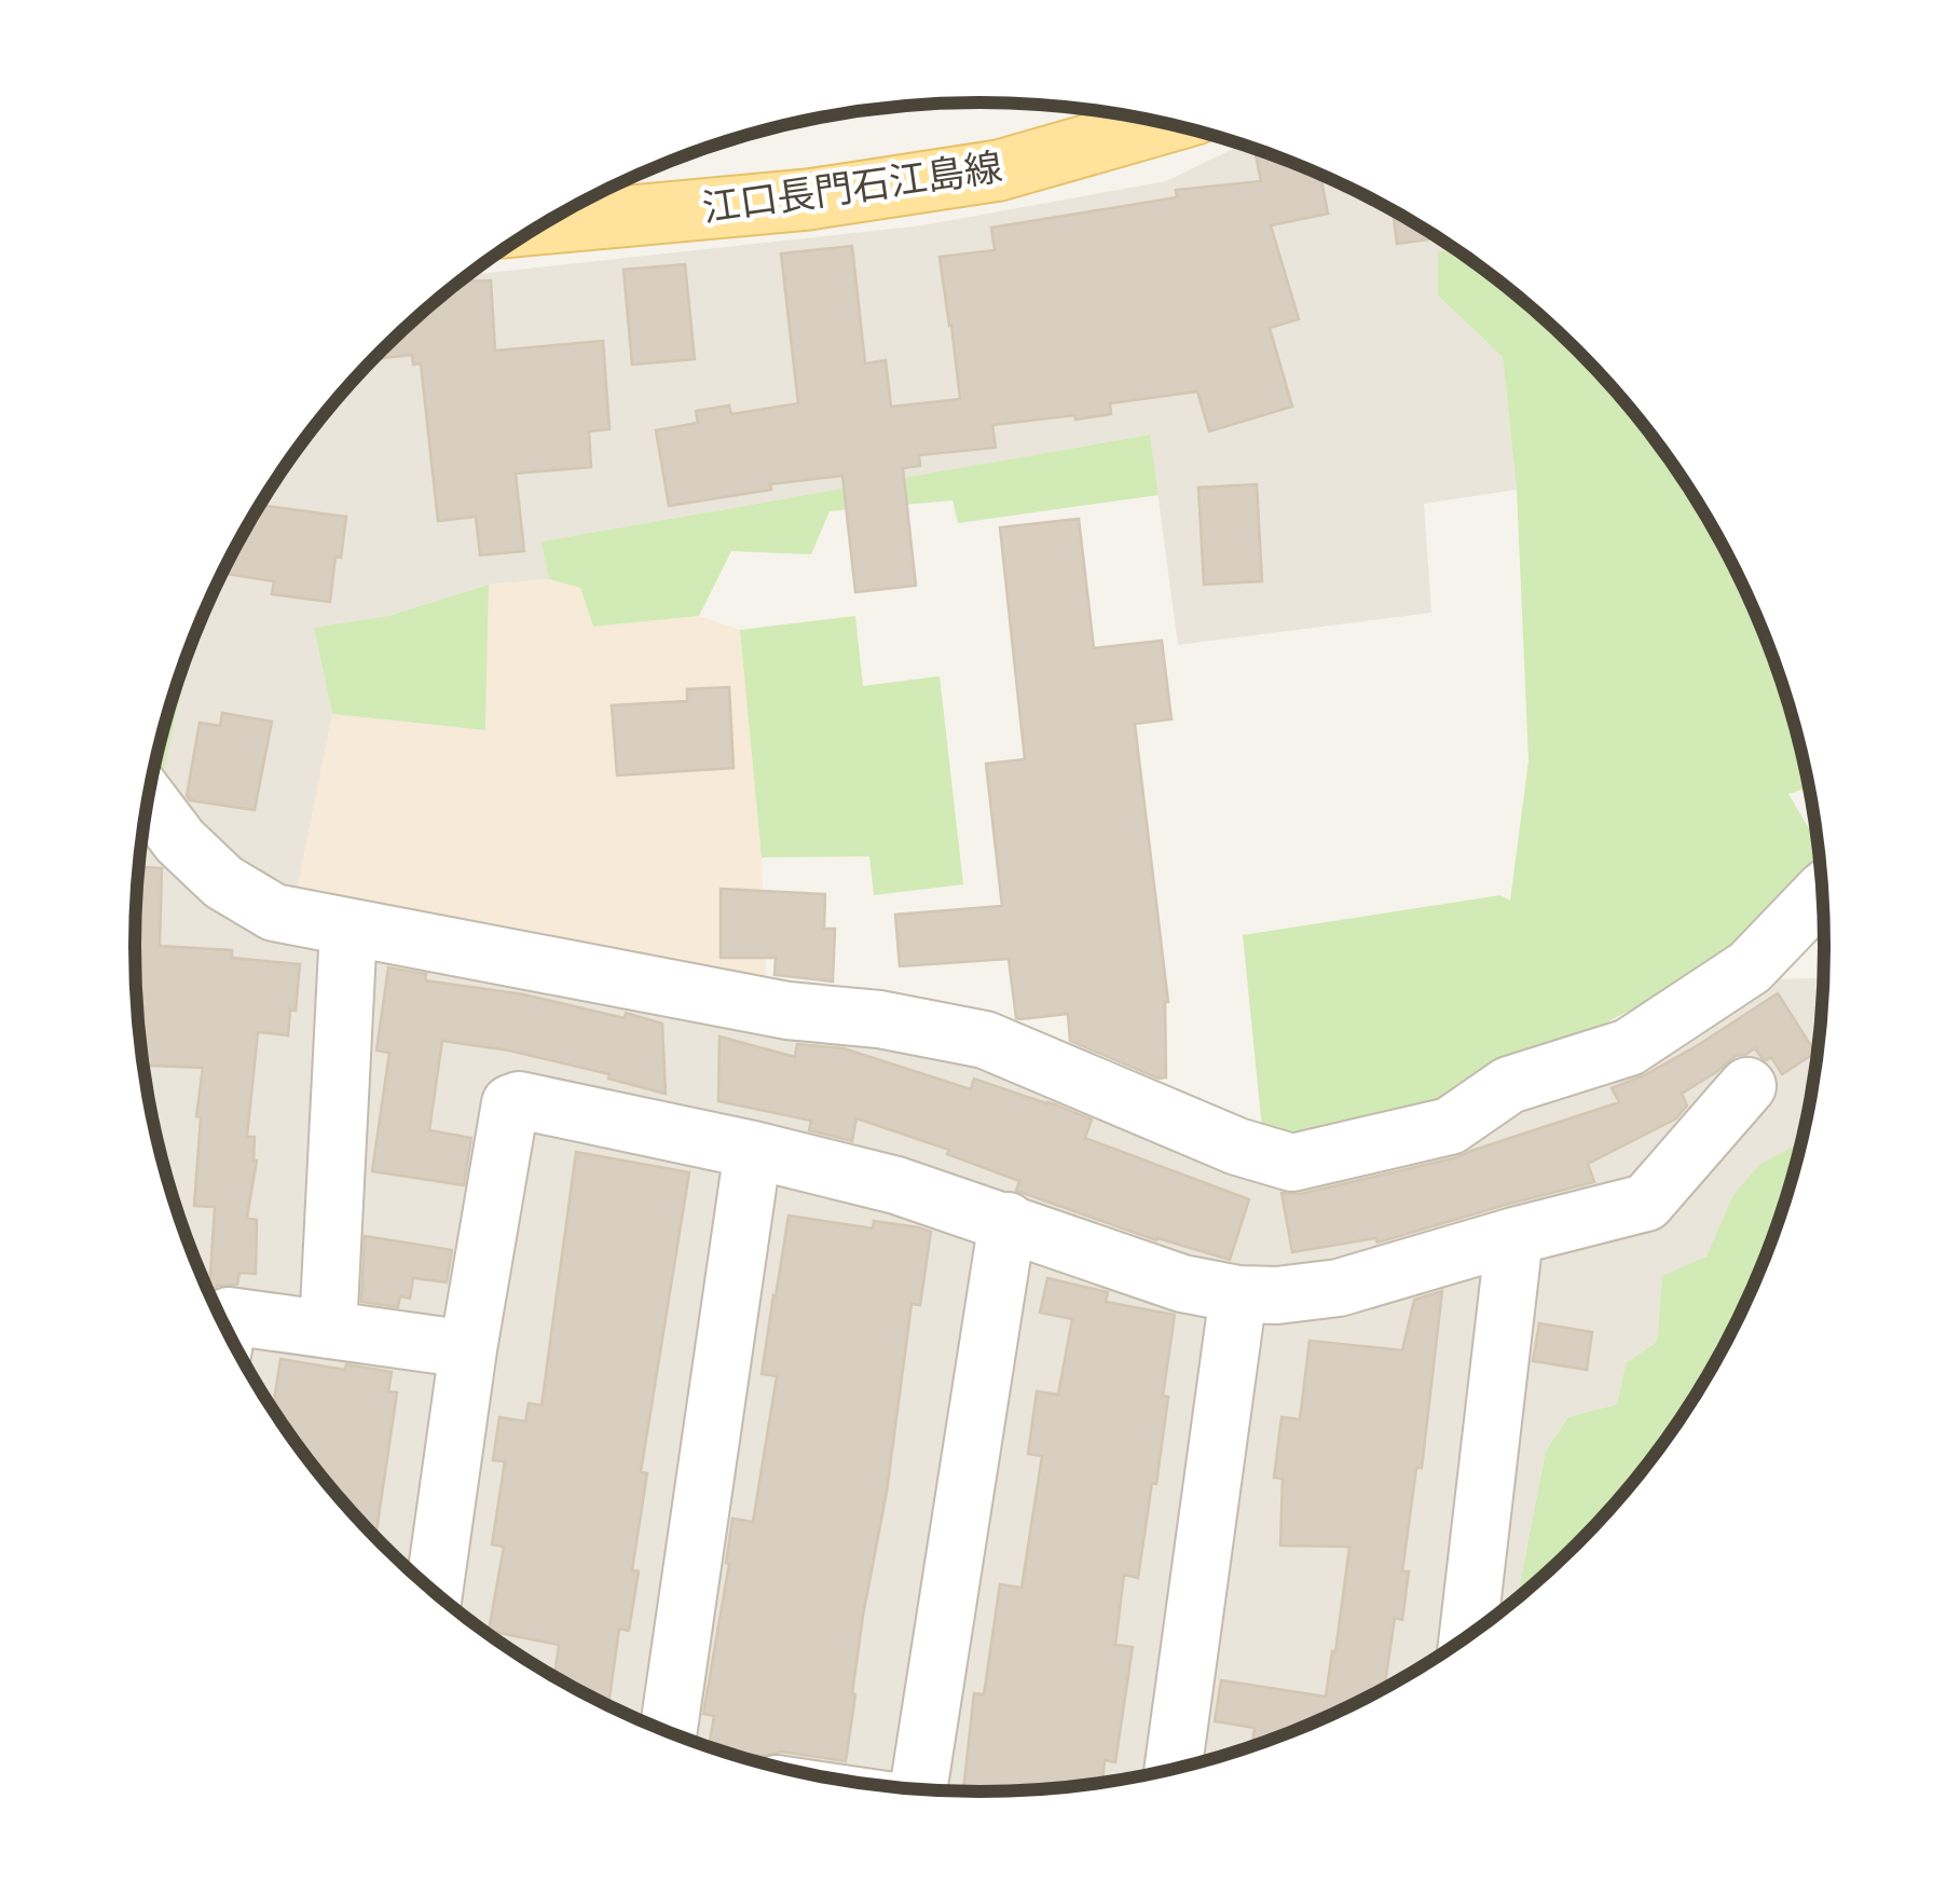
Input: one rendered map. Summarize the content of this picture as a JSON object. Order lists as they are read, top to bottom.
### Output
{
  "streets": {
    "main road": ["江口長門石江島線"]
  }
}
